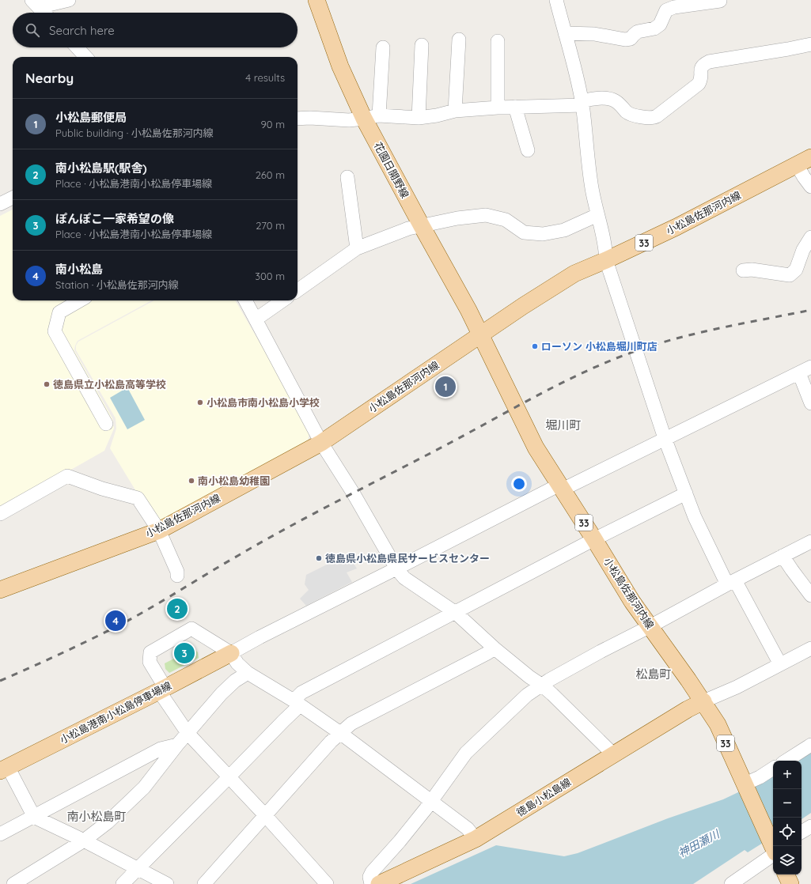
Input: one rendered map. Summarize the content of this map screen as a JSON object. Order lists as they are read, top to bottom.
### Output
{
  "streets": {
    "main road": [
      "花園日開野線",
      "小松島佐那河内線",
      "33",
      "小松島港南小松島停車場線",
      "徳島小松島線"
    ]
  },
  "crossings": [
    ["花園日開野線", "小松島佐那河内線"],
    ["小松島佐那河内線", "徳島小松島線"]
  ],
  "districts": ["堀川町", "松島町", "南小松島町"],
  "water": ["神田瀬川"],
  "places": [
    "ローソン 小松島堀川町店",
    "徳島県立小松島高等学校",
    "小松島市南小松島小学校",
    "南小松島幼稚園",
    "徳島県小松島県民サービスセンター"
  ],
  "page": {
    "search": "Search here",
    "heading": ["Nearby", "4 results"],
    "list": [
      {
        "mark": "1",
        "name": "小松島郵便局",
        "note": "Public building · 小松島佐那河内線",
        "value": "90 m"
      },
      {
        "mark": "2",
        "name": "南小松島駅(駅舎)",
        "note": "Place · 小松島港南小松島停車場線",
        "value": "260 m"
      },
      {
        "mark": "3",
        "name": "ぽんぽこ一家希望の像",
        "note": "Place · 小松島港南小松島停車場線",
        "value": "270 m"
      },
      {
        "mark": "4",
        "name": "南小松島",
        "note": "Station · 小松島佐那河内線",
        "value": "300 m"
      }
    ],
    "pins": [
      "1",
      "2",
      "4",
      "3"
    ],
    "map_buttons": ["+", "−"]
  }
}
